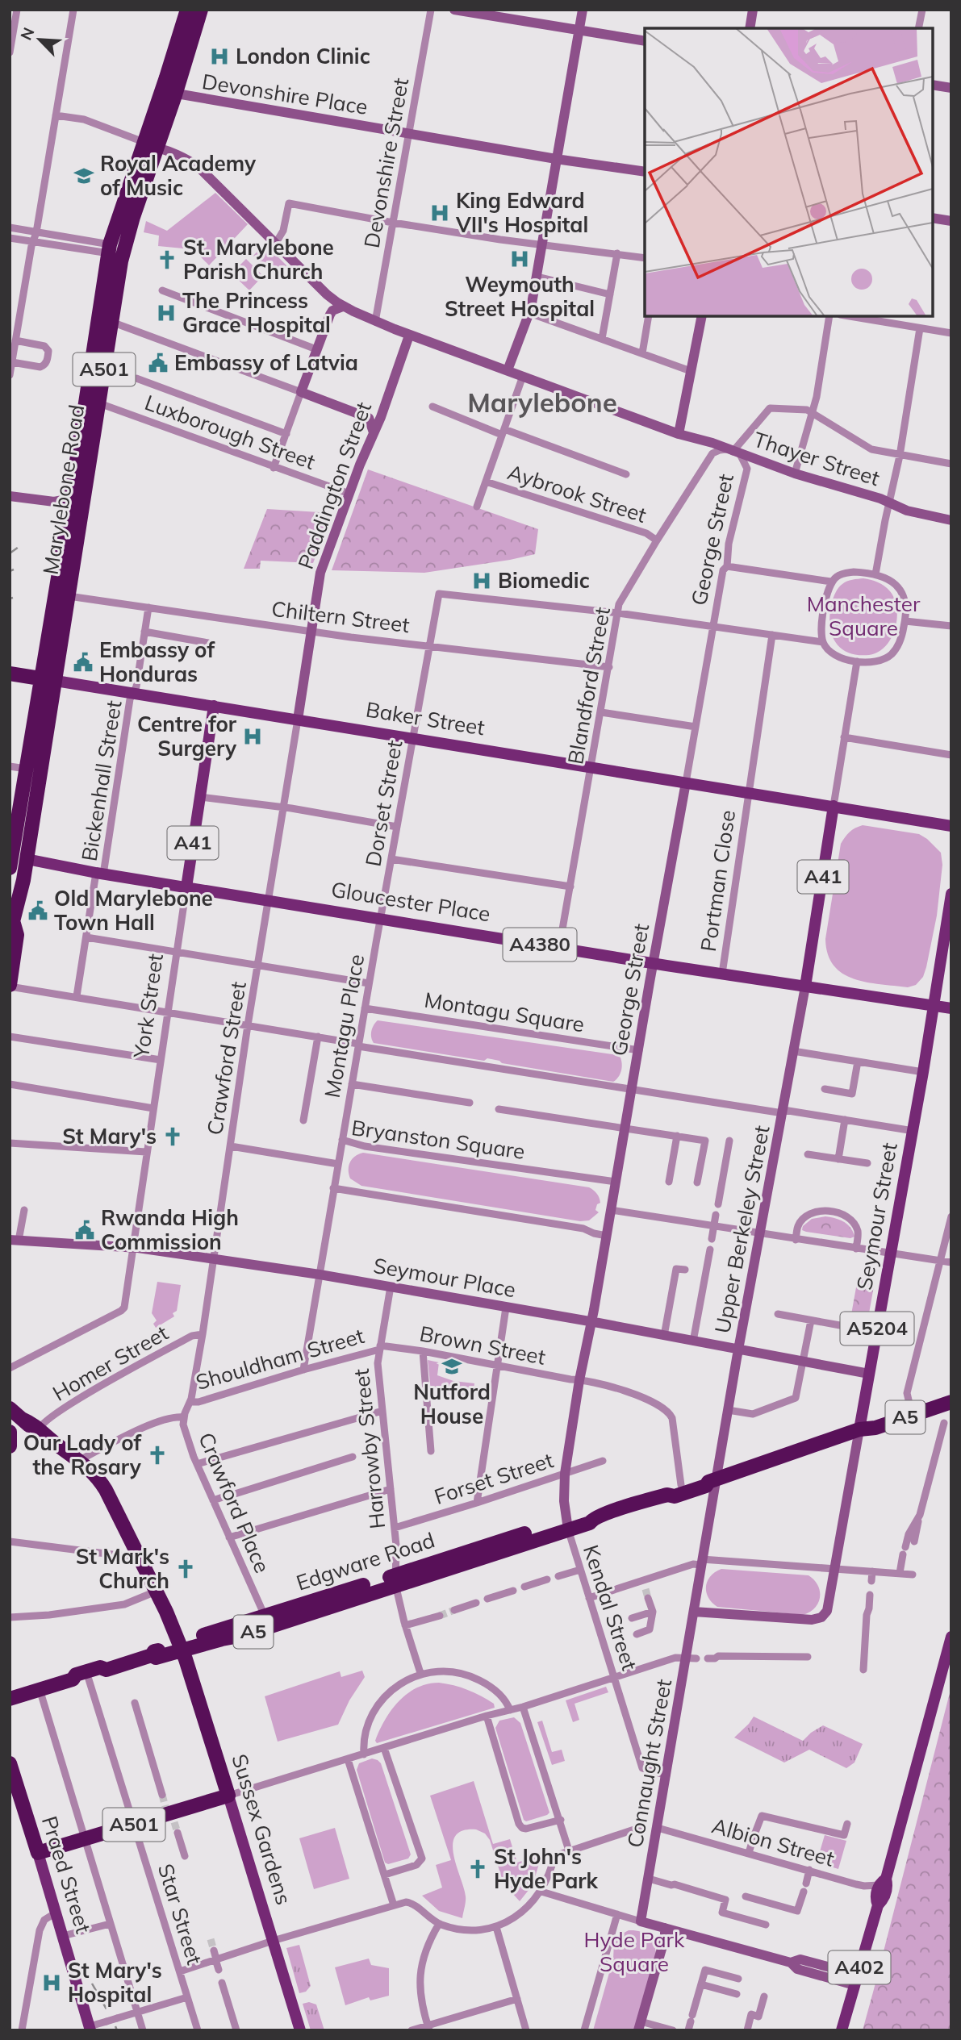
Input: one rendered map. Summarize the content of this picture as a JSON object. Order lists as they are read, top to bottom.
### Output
{
  "streets": {
    "highway": [
      "A501",
      "Marylebone Road",
      "Baker Street",
      "Gloucester Place",
      "A4380",
      "A5",
      "Edgware Road",
      "Sussex Gardens",
      "Praed Street"
    ],
    "main road": [
      "A41",
      "York Street",
      "Seymour Street",
      "A5204",
      "A402"
    ],
    "street": [
      "Devonshire Place",
      "Devonshire Street",
      "Luxborough Street",
      "Thayer Street",
      "Paddington Street",
      "Aybrook Street",
      "George Street",
      "Chiltern Street",
      "Blandford Street",
      "Bickenhall Street",
      "Dorset Street",
      "Portman Close",
      "Montagu Square",
      "Montagu Place",
      "Crawford Street",
      "Bryanston Square",
      "Upper Berkeley Street",
      "Seymour Place",
      "Brown Street",
      "Shouldham Street",
      "Homer Street",
      "Harrowby Street",
      "Forset Street",
      "Crawford Place",
      "Kendal Street",
      "Connaught Street",
      "Albion Street",
      "Star Street"
    ]
  },
  "crossings": [
    ["Devonshire Place", "Devonshire Street"],
    ["Devonshire Place", "Marylebone Road"],
    ["Devonshire Street", "Thayer Street"],
    ["A501", "Sussex Gardens"],
    ["A501", "Praed Street"],
    ["A501", "Star Street"],
    ["Luxborough Street", "Paddington Street"],
    ["Luxborough Street", "Marylebone Road"],
    ["Thayer Street", "Paddington Street"],
    ["Thayer Street", "Marylebone Road"],
    ["Thayer Street", "George Street"],
    ["Paddington Street", "Chiltern Street"],
    ["Paddington Street", "Baker Street"],
    ["Paddington Street", "Crawford Street"],
    ["Marylebone Road", "Chiltern Street"],
    ["Marylebone Road", "Baker Street"],
    ["Marylebone Road", "Gloucester Place"],
    ["Aybrook Street", "Blandford Street"],
    ["George Street", "Baker Street"],
    ["George Street", "Gloucester Place"],
    ["George Street", "Montagu Square"],
    ["George Street", "Bryanston Square"],
    ["George Street", "Seymour Place"],
    ["George Street", "Brown Street"],
    ["George Street", "Forset Street"],
    ["George Street", "Edgware Road"],
    ["George Street", "Kendal Street"],
    ["Chiltern Street", "Blandford Street"],
    ["Chiltern Street", "Bickenhall Street"],
    ["Chiltern Street", "Dorset Street"],
    ["Blandford Street", "Baker Street"],
    ["Blandford Street", "Dorset Street"],
    ["Blandford Street", "Gloucester Place"],
    ["Baker Street", "Bickenhall Street"],
    ["Baker Street", "Dorset Street"],
    ["Baker Street", "A41"],
    ["Baker Street", "Portman Close"],
    ["Baker Street", "York Street"],
    ["Baker Street", "Crawford Street"],
    ["Bickenhall Street", "Gloucester Place"],
    ["Dorset Street", "Gloucester Place"],
    ["Dorset Street", "Montagu Place"],
    ["A41", "Gloucester Place"],
    ["A41", "A4380"],
    ["A41", "Upper Berkeley Street"],
    ["Portman Close", "Gloucester Place"],
    ["Gloucester Place", "A4380"],
    ["Gloucester Place", "York Street"],
    ["Gloucester Place", "Montagu Place"],
    ["Gloucester Place", "Crawford Street"],
    ["Gloucester Place", "Upper Berkeley Street"],
    ["A4380", "Seymour Street"],
    ["A4380", "Upper Berkeley Street"],
    ["A4380", "A5204"],
    ["York Street", "Seymour Place"],
    ["Montagu Square", "Montagu Place"],
    ["Montagu Place", "Bryanston Square"],
    ["Crawford Street", "Seymour Place"],
    ["Crawford Street", "Shouldham Street"],
    ["Crawford Street", "Homer Street"],
    ["Crawford Street", "Crawford Place"],
    ["Bryanston Square", "Seymour Place"],
    ["Bryanston Square", "Shouldham Street"],
    ["Seymour Street", "Seymour Place"],
    ["Seymour Street", "A5204"],
    ["Seymour Street", "Edgware Road"],
    ["Seymour Street", "Connaught Street"],
    ["Upper Berkeley Street", "Seymour Place"],
    ["Upper Berkeley Street", "Edgware Road"],
    ["Seymour Place", "Harrowby Street"],
    ["Brown Street", "Shouldham Street"],
    ["Brown Street", "Harrowby Street"],
    ["Brown Street", "Edgware Road"],
    ["Shouldham Street", "Harrowby Street"],
    ["Shouldham Street", "Crawford Place"],
    ["Homer Street", "Sussex Gardens"],
    ["Harrowby Street", "Forset Street"],
    ["Harrowby Street", "Edgware Road"],
    ["Crawford Place", "Edgware Road"],
    ["Edgware Road", "Kendal Street"],
    ["Edgware Road", "Sussex Gardens"],
    ["Edgware Road", "Star Street"],
    ["Kendal Street", "Connaught Street"],
    ["Connaught Street", "Albion Street"],
    ["Albion Street", "A402"]
  ],
  "districts": ["Marylebone"],
  "parks": ["Manchester Square", "Hyde Park Square"],
  "places": {
    "hospital": [
      "London Clinic",
      "King Edward VII's Hospital",
      "Weymouth Street Hospital",
      "The Princess Grace Hospital",
      "Biomedic",
      "Centre for Surgery",
      "St Mary's Hospital"
    ],
    "school or university": ["Royal Academy of Music", "Nutford House"],
    "church": [
      "St. Marylebone Parish Church",
      "St Mary's",
      "Our Lady of the Rosary",
      "St Mark's Church",
      "St John's Hyde Park"
    ],
    "public building": [
      "Embassy of Latvia",
      "Embassy of Honduras",
      "Old Marylebone Town Hall",
      "Rwanda High Commission"
    ]
  },
  "north": "top left"
}
